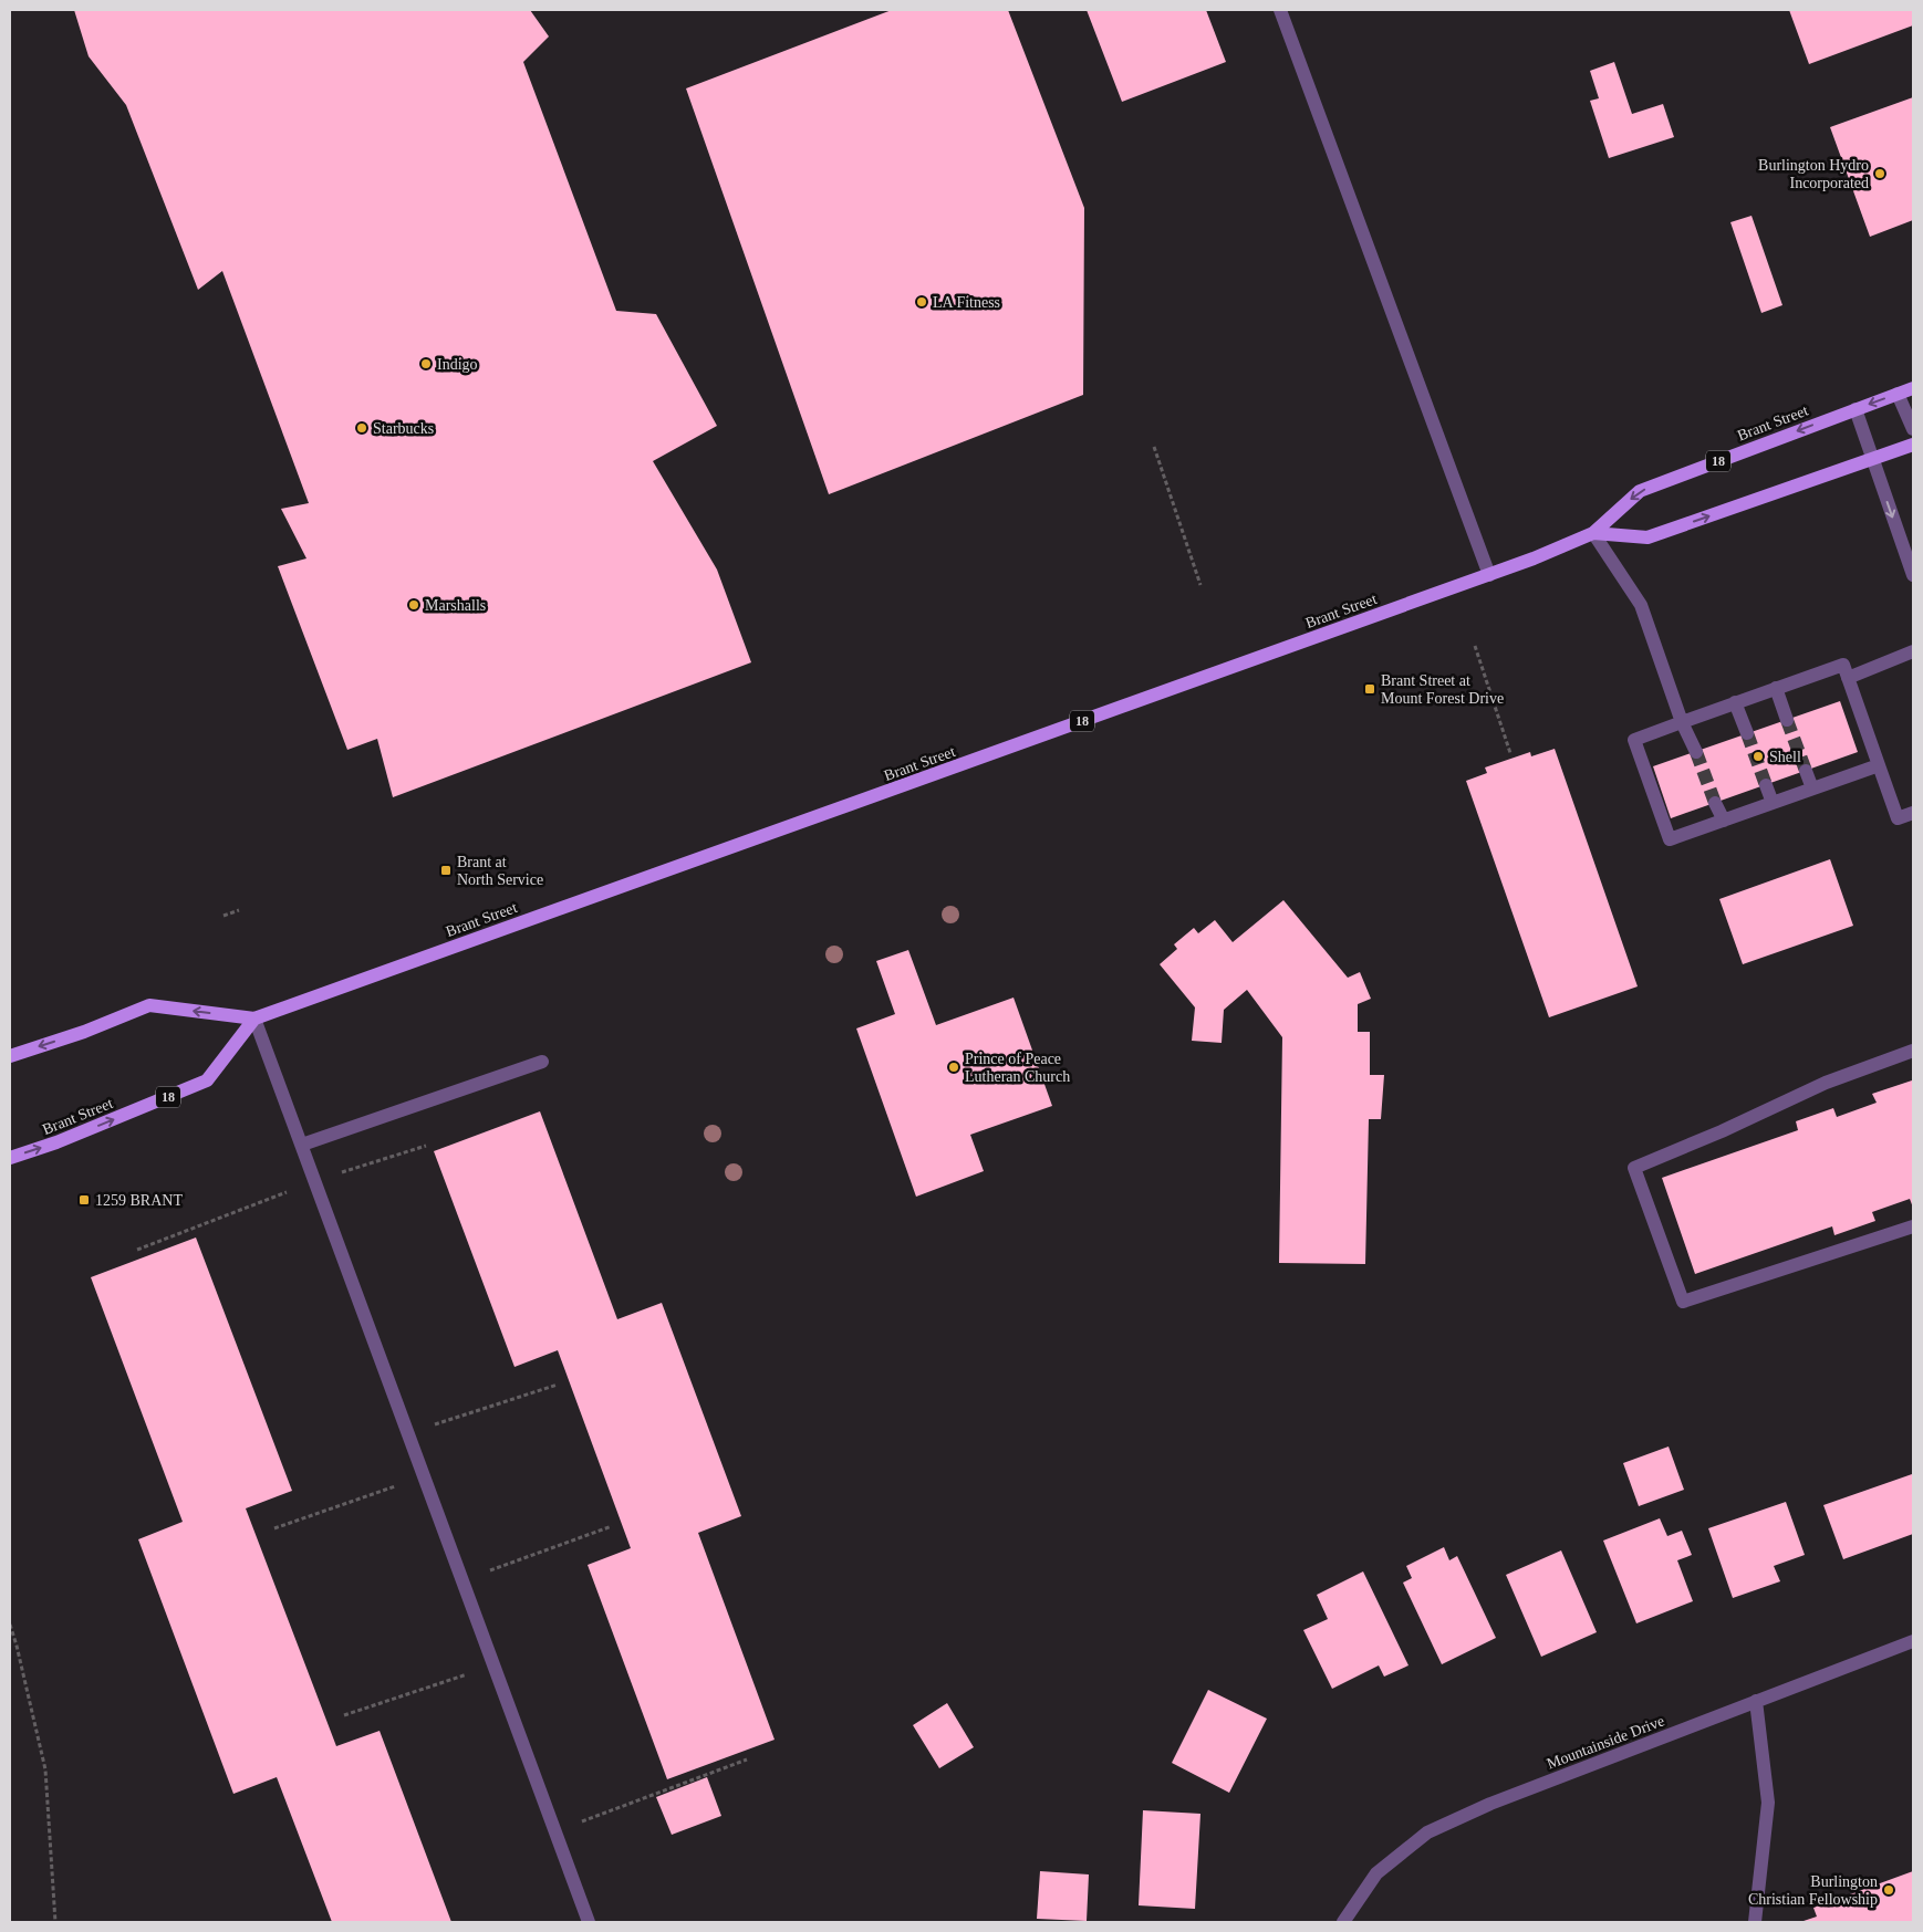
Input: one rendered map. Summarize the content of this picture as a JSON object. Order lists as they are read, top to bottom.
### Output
{
  "streets": {
    "main road": ["Brant Street", "18"],
    "street": ["Mountainside Drive"]
  },
  "places": {
    "other": [
      "Burlington Hydro Incorporated",
      "LA Fitness",
      "Indigo",
      "Starbucks",
      "Marshalls",
      "Shell",
      "Prince of Peace Lutheran Church",
      "Burlington Christian Fellowship"
    ],
    "transit": ["Brant Street at Mount Forest Drive", "Brant at North Service", "1259 BRANT"]
  }
}
